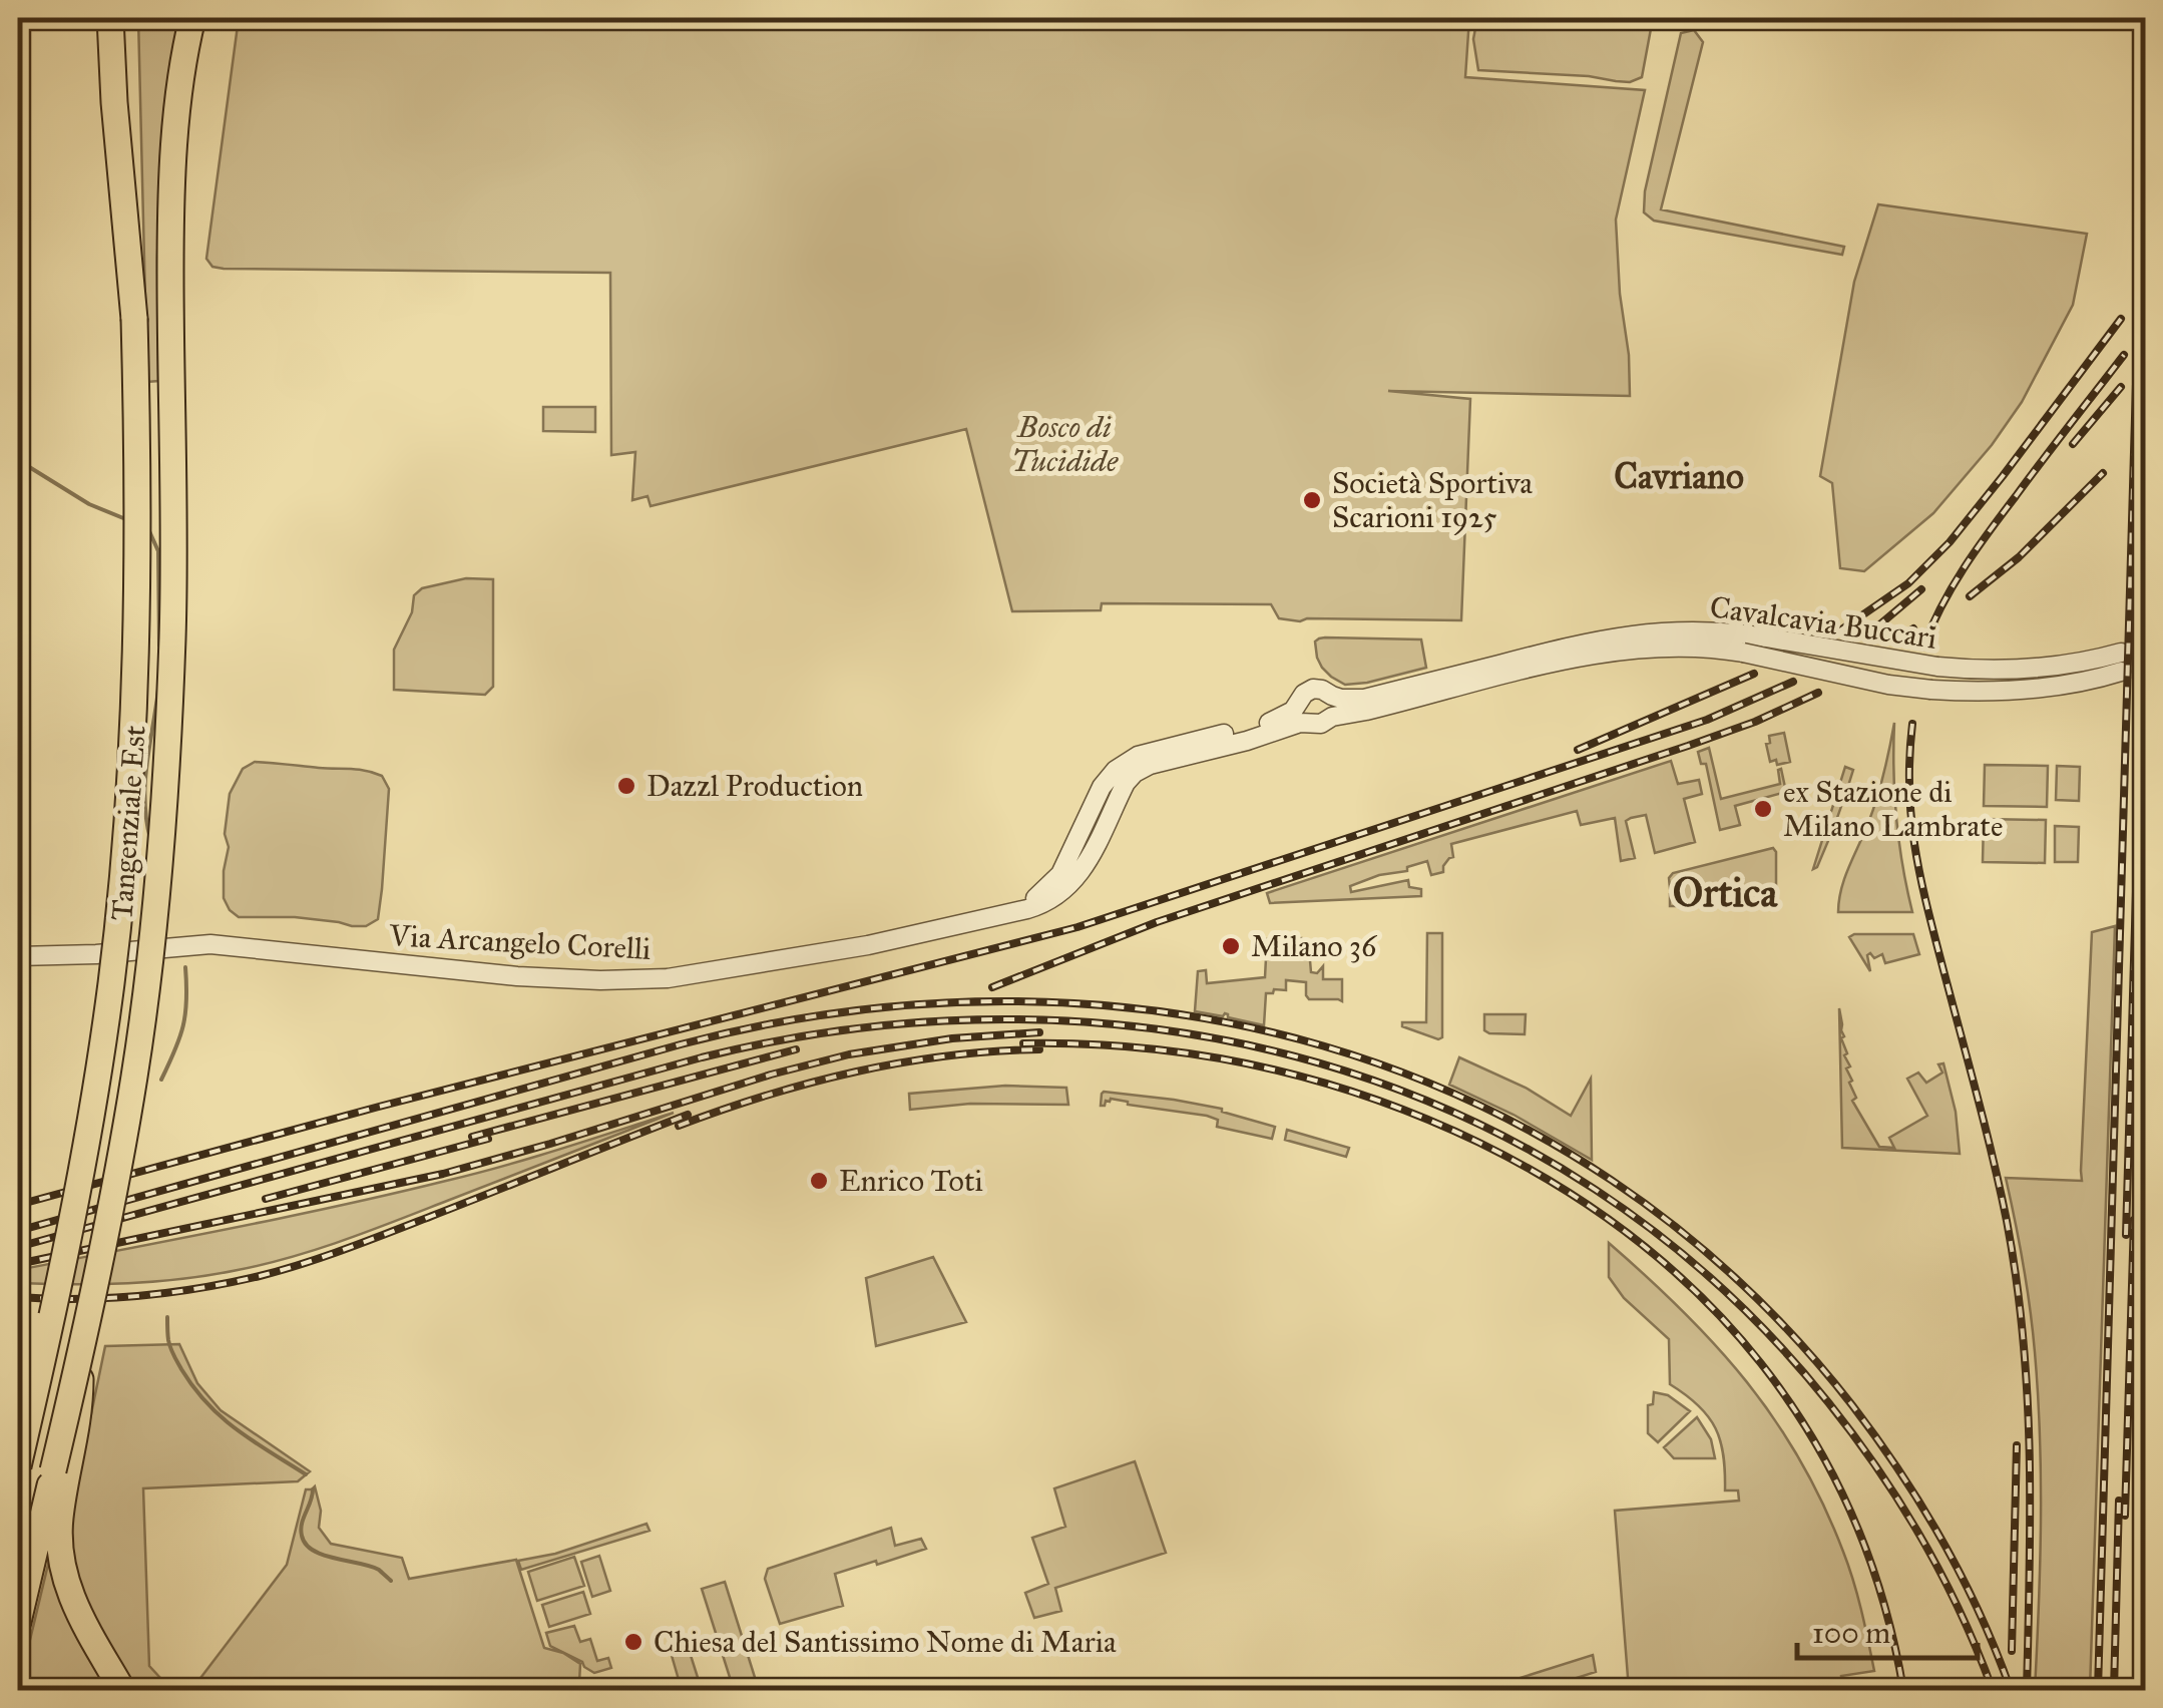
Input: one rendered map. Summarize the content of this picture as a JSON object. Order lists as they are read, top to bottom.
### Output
{
  "streets": {
    "highway": ["Tangenziale Est"],
    "street": ["Cavalcavia Buccari", "Via Arcangelo Corelli"]
  },
  "districts": ["Cavriano", "Ortica"],
  "parks": ["Bosco di Tucidide"],
  "places": [
    "Società Sportiva Scarioni 1925",
    "Dazzl Production",
    "ex Stazione di Milano Lambrate",
    "Milano 36",
    "Enrico Toti",
    "Chiesa del Santissimo Nome di Maria"
  ],
  "scale_bar": "100 m"
}
